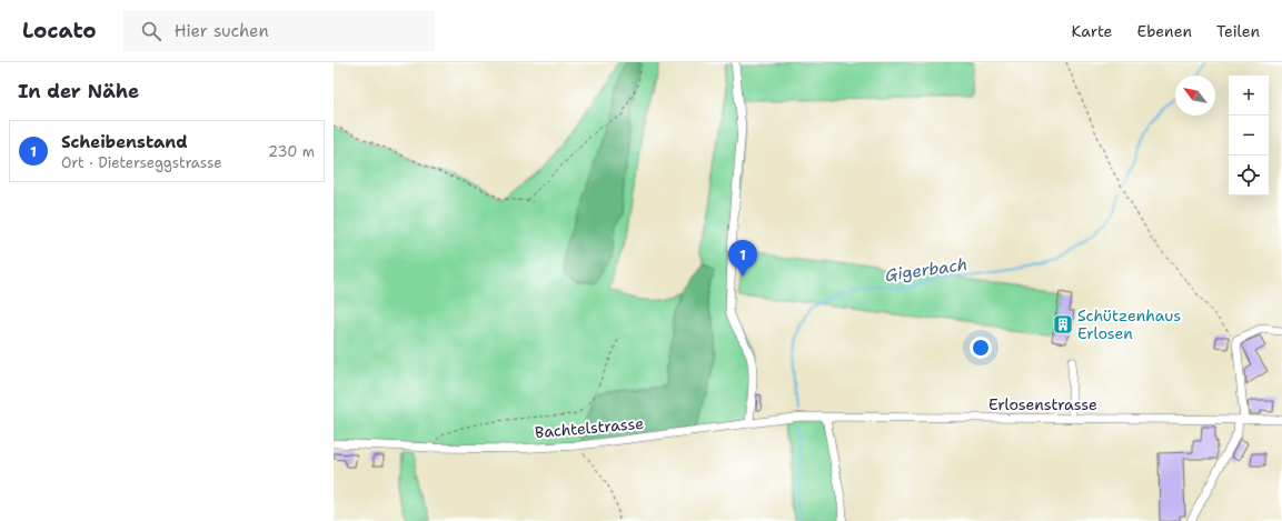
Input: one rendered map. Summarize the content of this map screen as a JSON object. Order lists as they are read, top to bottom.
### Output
{
  "streets": {
    "street": ["Erlosenstrasse", "Bachtelstrasse"]
  },
  "crossings": [
    ["Erlosenstrasse", "Bachtelstrasse"]
  ],
  "water": ["Gigerbach"],
  "places": {
    "building": ["Schützenhaus Erlosen"]
  },
  "north": "top left",
  "page": {
    "header": "Locato",
    "search": "Hier suchen",
    "nav": ["Karte", "Ebenen", "Teilen"],
    "heading": "In der Nähe",
    "map_buttons": ["+", "−"],
    "list": [
      {
        "mark": "1",
        "name": "Scheibenstand",
        "note": "Ort · Dieterseggstrasse",
        "value": "230 m"
      }
    ],
    "pins": "1"
  }
}
